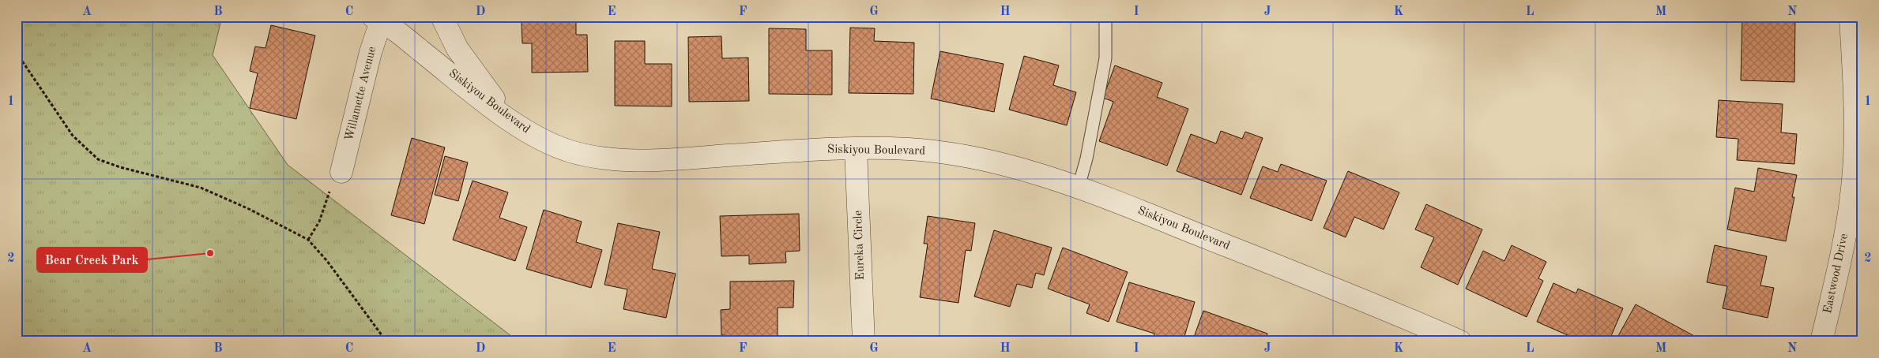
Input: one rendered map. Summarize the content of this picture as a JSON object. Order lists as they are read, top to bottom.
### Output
{
  "streets": {
    "street": [
      "Willamette Avenue",
      "Siskiyou Boulevard",
      "Eureka Circle",
      "Eastwood Drive"
    ]
  },
  "crossings": [
    ["Willamette Avenue", "Siskiyou Boulevard"],
    ["Siskiyou Boulevard", "Eureka Circle"]
  ],
  "places": ["Bear Creek Park"],
  "grid": {
    "columns": [
      "A",
      "B",
      "C",
      "D",
      "E",
      "F",
      "G",
      "H",
      "I",
      "J",
      "K",
      "L",
      "M",
      "N"
    ],
    "rows": ["1", "2"]
  }
}
